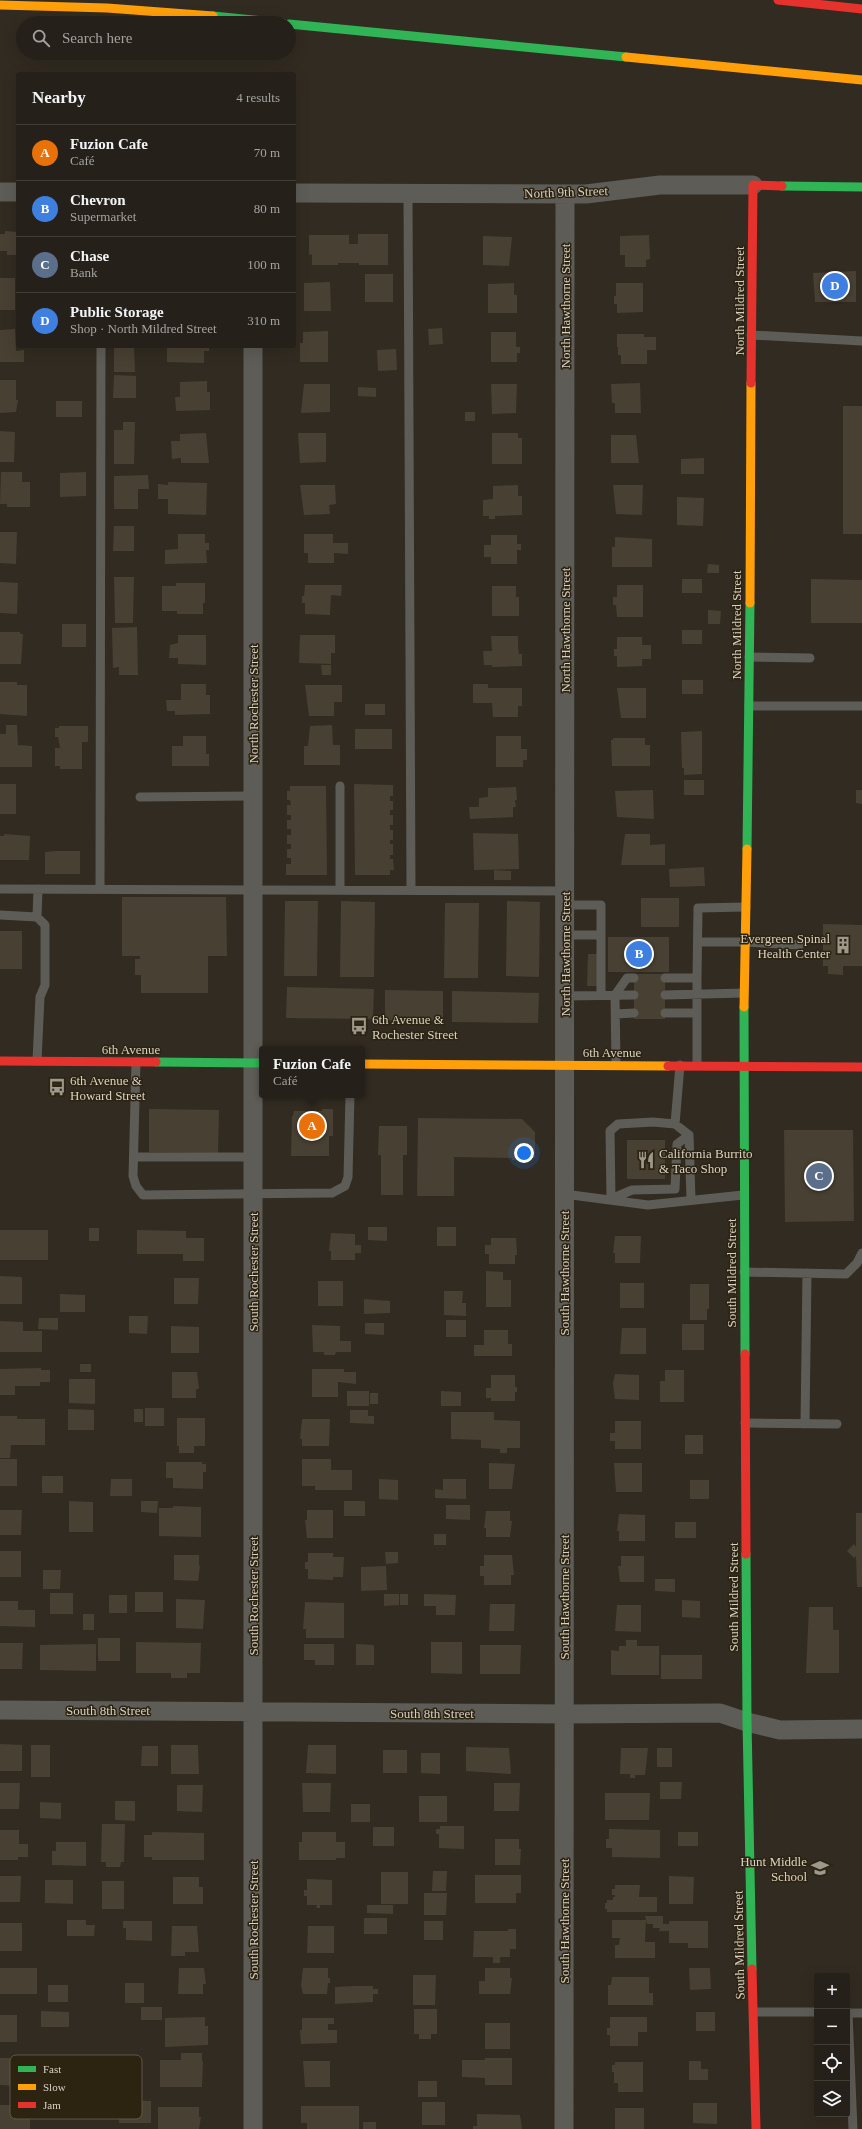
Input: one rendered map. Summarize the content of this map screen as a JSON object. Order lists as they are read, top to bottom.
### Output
{
  "streets": {
    "main road": [
      "North 9th Street",
      "North Mildred Street",
      "6th Avenue",
      "South Mildred Street"
    ],
    "street": [
      "North Hawthorne Street",
      "North Rochester Street",
      "South Rochester Street",
      "South Hawthorne Street",
      "South 8th Street"
    ]
  },
  "crossings": [
    ["North 9th Street", "North Mildred Street"],
    ["North 9th Street", "North Hawthorne Street"],
    ["North Mildred Street", "6th Avenue"],
    ["North Mildred Street", "South Mildred Street"],
    ["North Hawthorne Street", "6th Avenue"],
    ["North Hawthorne Street", "South Hawthorne Street"],
    ["North Rochester Street", "6th Avenue"],
    ["North Rochester Street", "South Rochester Street"],
    ["6th Avenue", "South Rochester Street"],
    ["6th Avenue", "South Hawthorne Street"],
    ["6th Avenue", "South Mildred Street"],
    ["South Rochester Street", "South 8th Street"],
    ["South Hawthorne Street", "South 8th Street"],
    ["South Mildred Street", "South 8th Street"]
  ],
  "places": {
    "building": ["Evergreen Spinal Health Center"],
    "bus stop": ["6th Avenue & Rochester Street", "6th Avenue & Howard Street"],
    "restaurant": ["California Burrito & Taco Shop"],
    "school or university": ["Hunt Middle School"]
  },
  "legend": ["Fast", "Slow", "Jam"],
  "page": {
    "search": "Search here",
    "heading": ["Nearby", "4 results"],
    "list": [
      {
        "mark": "A",
        "name": "Fuzion Cafe",
        "note": "Café",
        "value": "70 m"
      },
      {
        "mark": "B",
        "name": "Chevron",
        "note": "Supermarket",
        "value": "80 m"
      },
      {
        "mark": "C",
        "name": "Chase",
        "note": "Bank",
        "value": "100 m"
      },
      {
        "mark": "D",
        "name": "Public Storage",
        "note": "Shop · North Mildred Street",
        "value": "310 m"
      }
    ],
    "pins": [
      "D",
      "B",
      "A",
      "C"
    ],
    "popup": ["Fuzion Cafe", "Café"],
    "map_buttons": ["+", "−"]
  }
}
